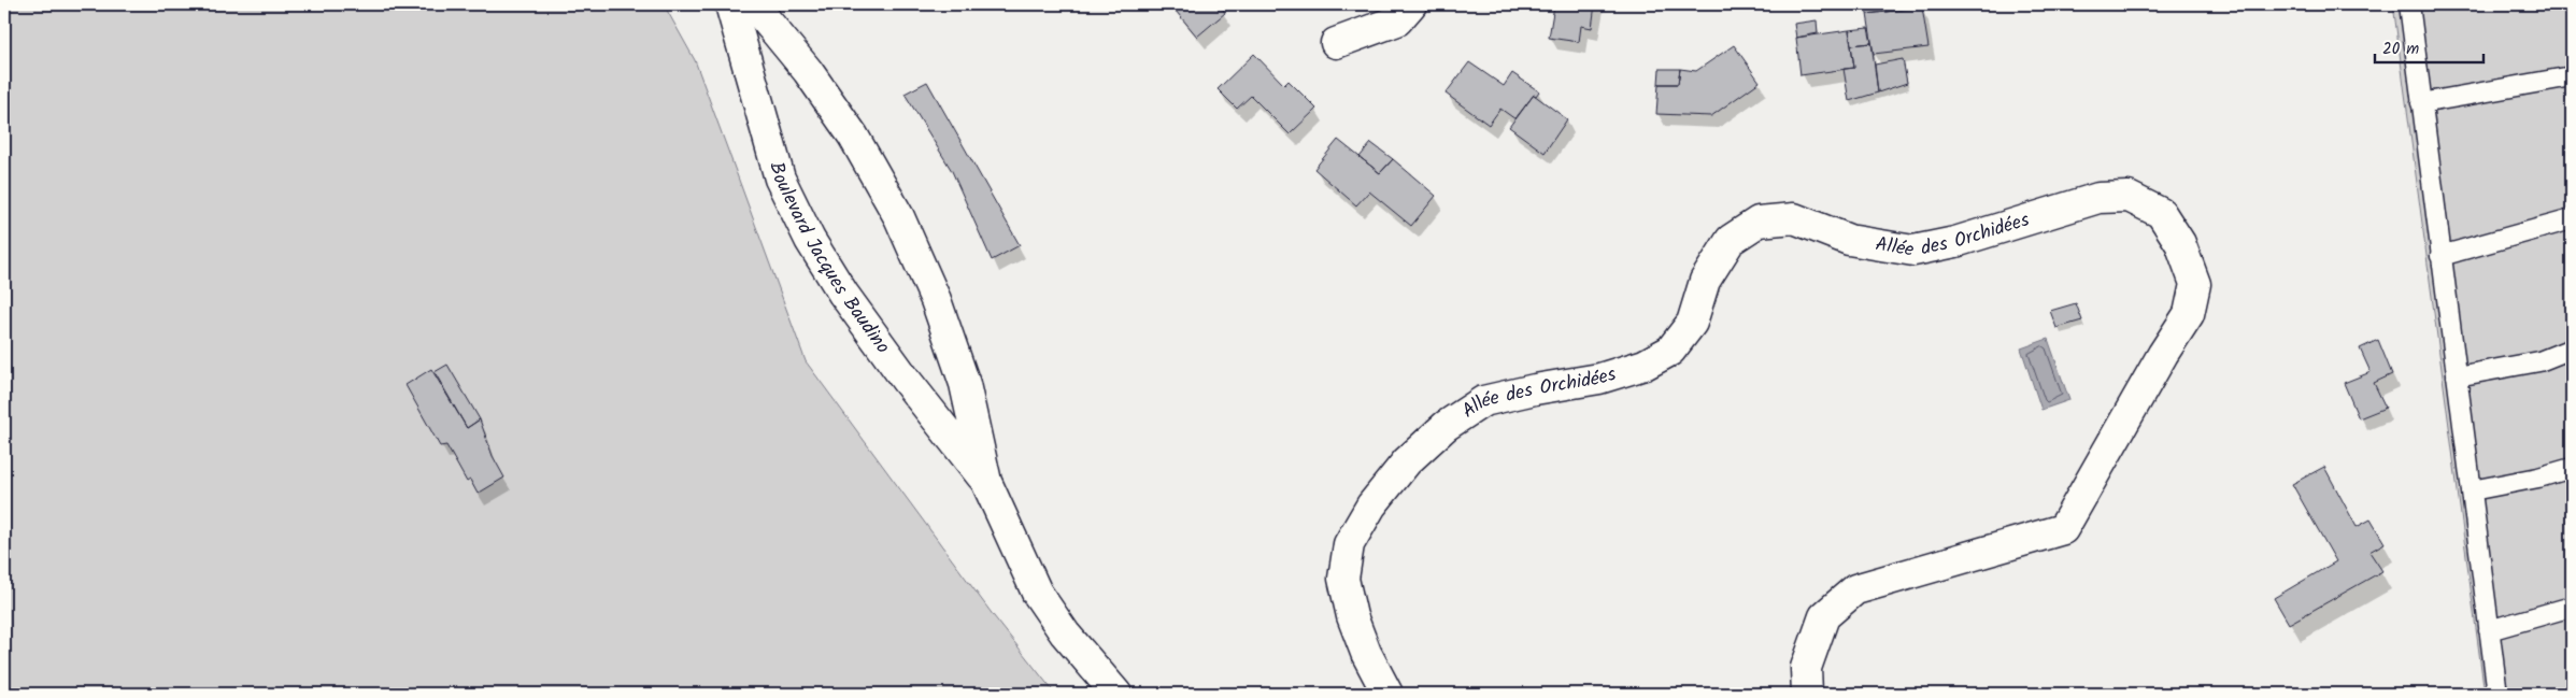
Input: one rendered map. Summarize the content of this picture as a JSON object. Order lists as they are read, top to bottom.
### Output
{
  "streets": {
    "street": ["Allée des Orchidées", "Boulevard Jacques Baudino"]
  },
  "scale_bar": "20 m"
}
